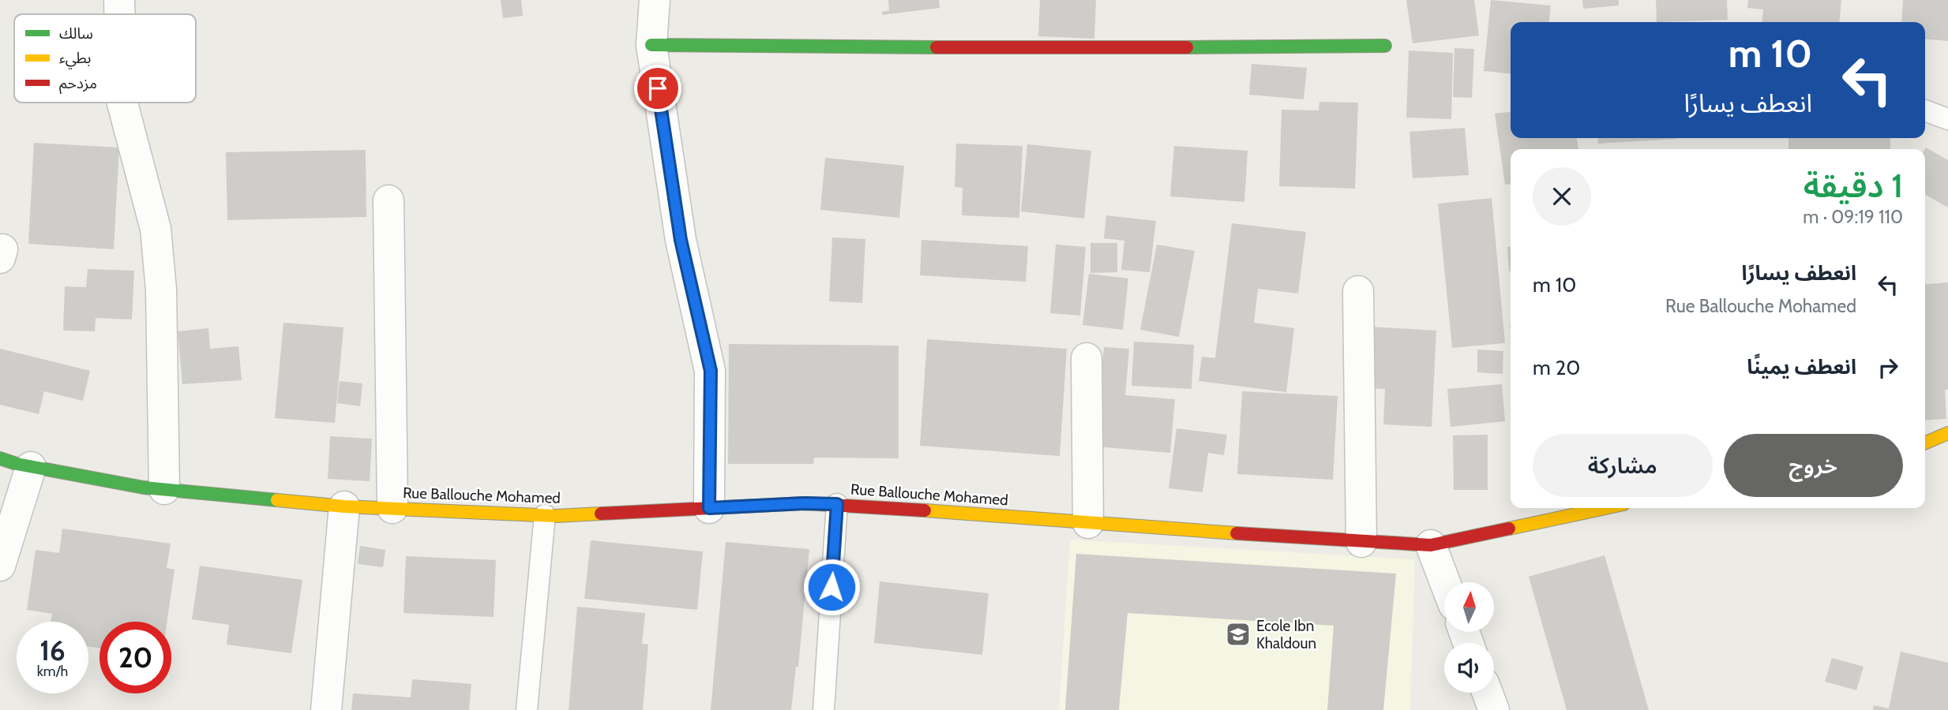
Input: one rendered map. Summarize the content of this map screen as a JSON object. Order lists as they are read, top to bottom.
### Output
{
  "streets": {
    "street": ["Rue Ballouche Mohamed"]
  },
  "places": {
    "school or university": ["Ecole Ibn Khaldoun"]
  },
  "legend": ["سالك", "بطيء", "مزدحم"],
  "north": "top",
  "page": {
    "turn": ["10 m", "انعطف يسارًا"],
    "heading": ["1 دقيقة", "110 m · 09:19"],
    "list": [
      {
        "name": "انعطف يسارًا",
        "note": "Rue Ballouche Mohamed",
        "value": "10 m"
      },
      {
        "name": "انعطف يمينًا",
        "value": "20 m"
      }
    ],
    "buttons": ["خروج", "مشاركة"],
    "speed": "16 km/h",
    "limit": "20"
  }
}
